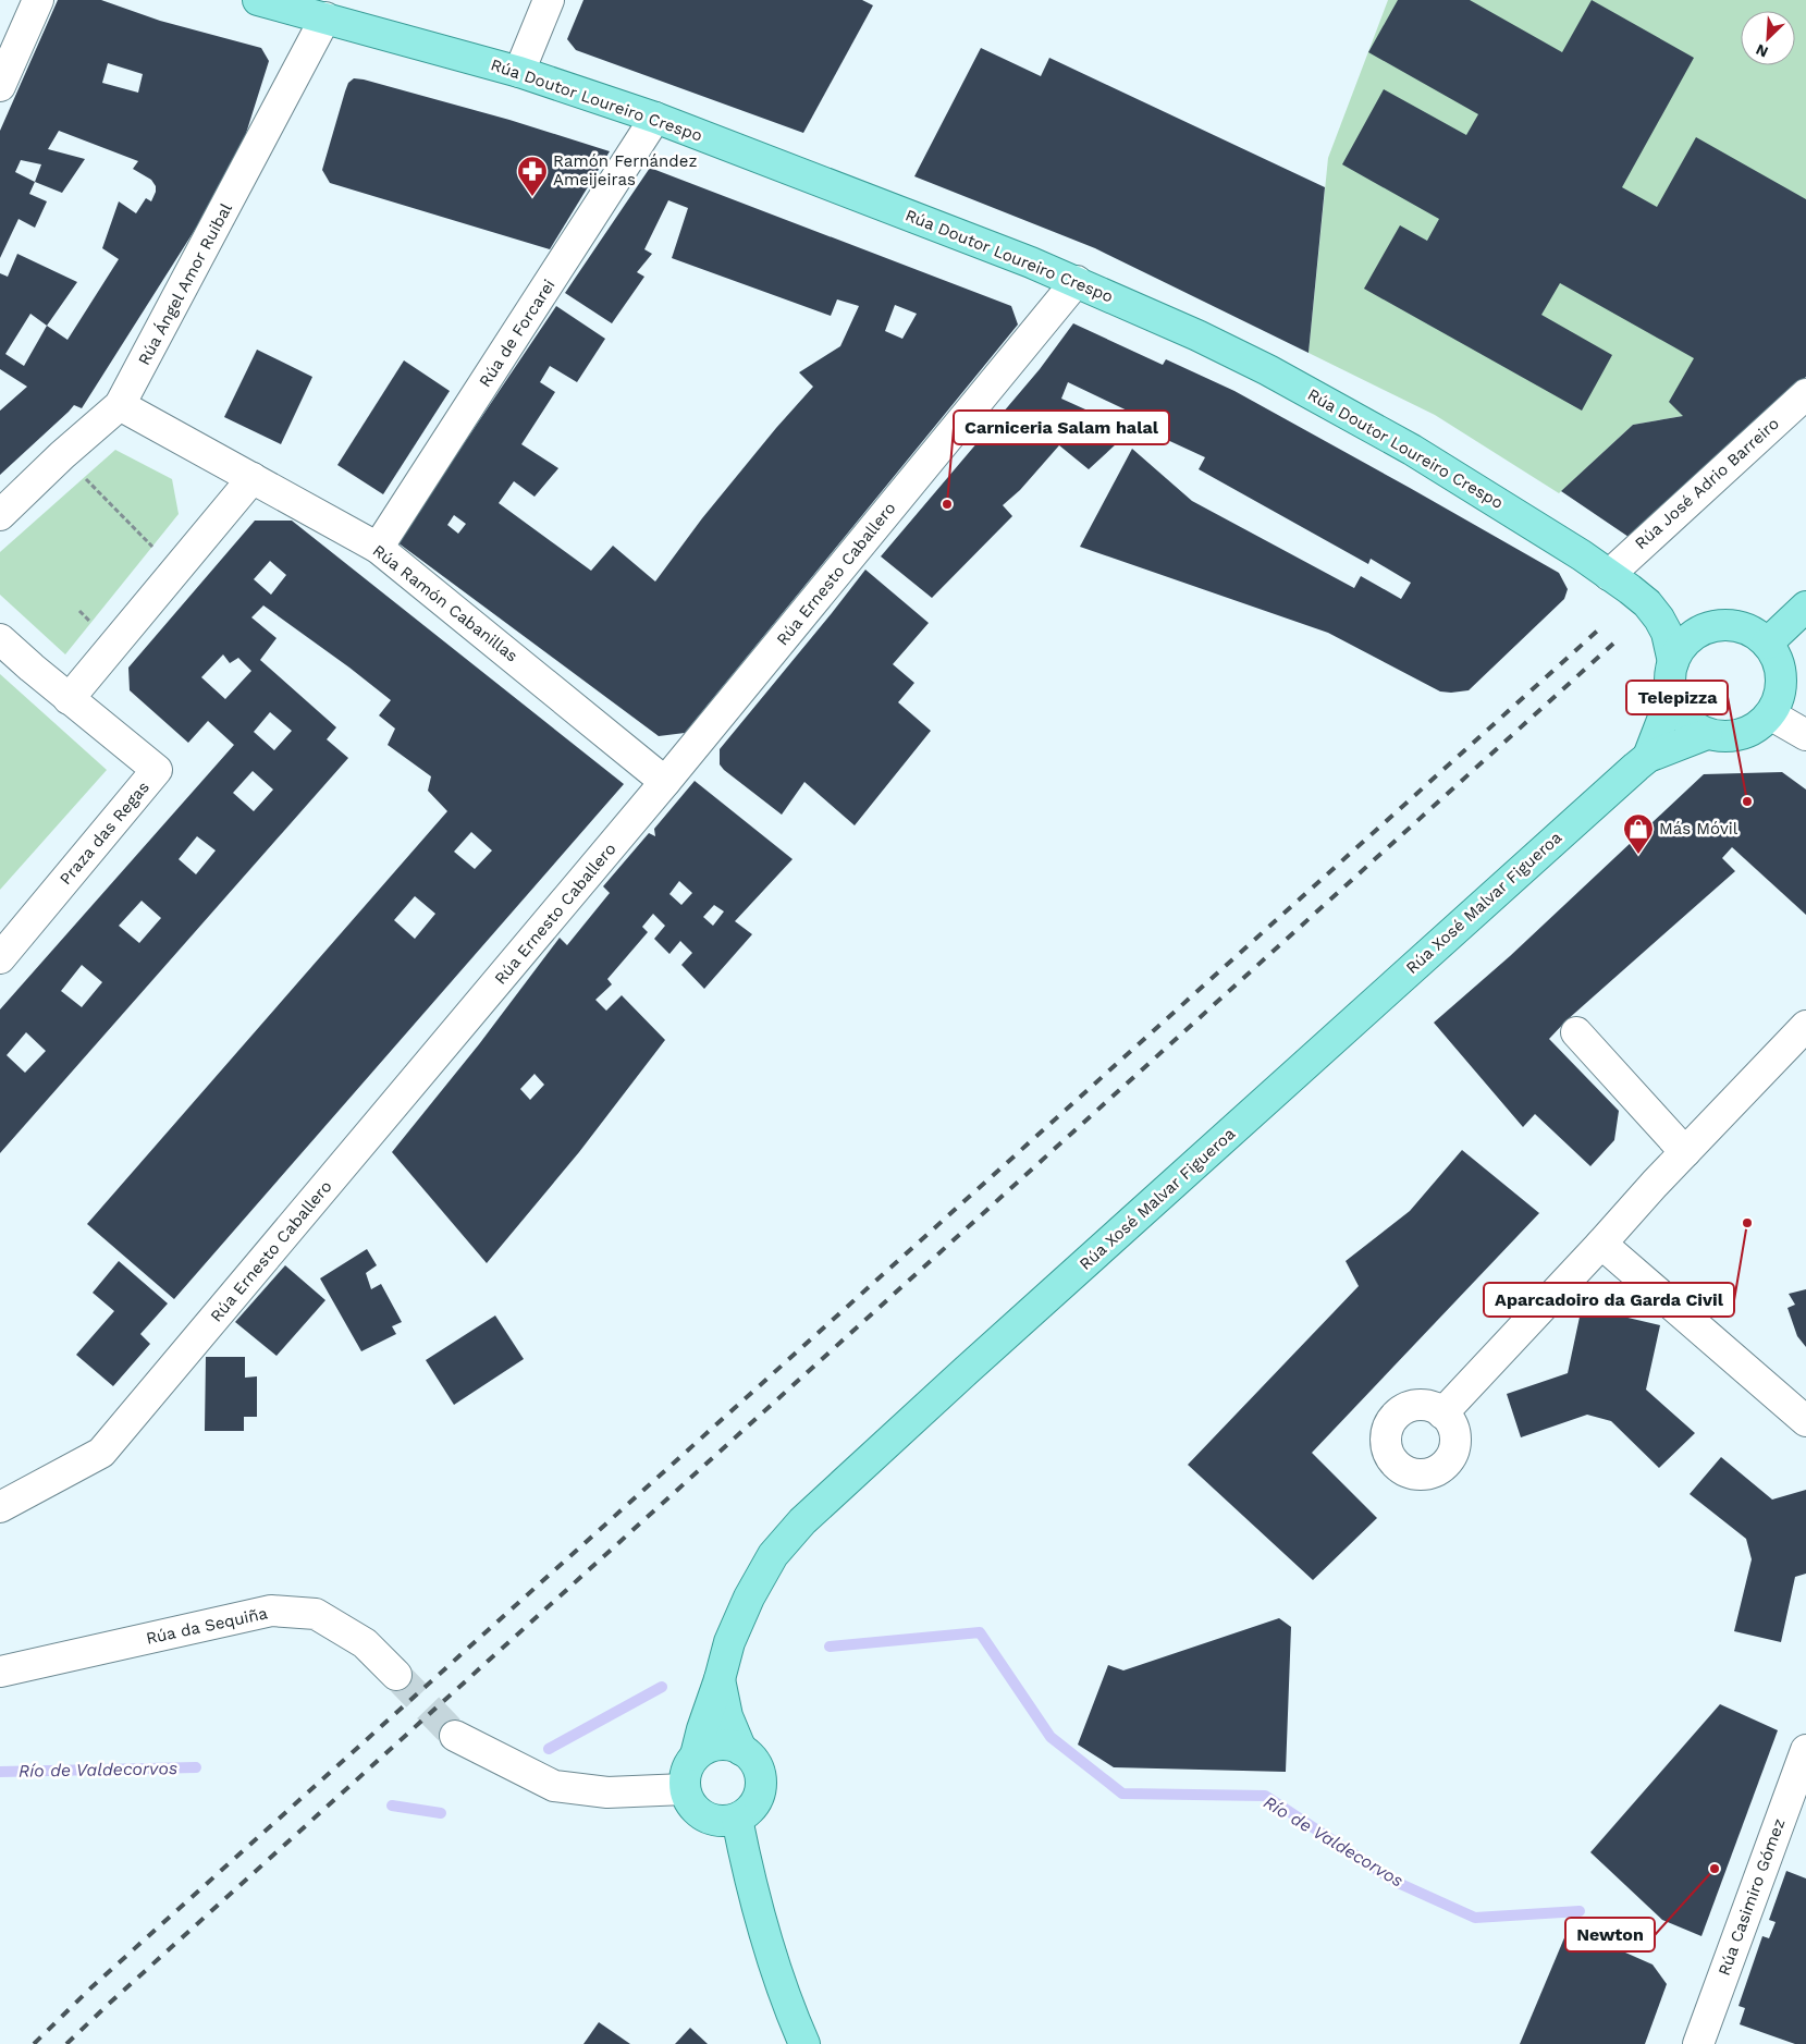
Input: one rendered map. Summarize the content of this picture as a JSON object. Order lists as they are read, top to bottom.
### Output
{
  "streets": {
    "main road": ["Rúa Doutor Loureiro Crespo", "Rúa Xosé Malvar Figueroa"],
    "street": [
      "Rúa Ángel Amor Ruibal",
      "Rúa de Forcarei",
      "Rúa José Adrio Barreiro",
      "Rúa Ernesto Caballero",
      "Rúa Ramón Cabanillas",
      "Praza das Regas",
      "Rúa da Sequiña",
      "Rúa Casimiro Gómez"
    ]
  },
  "crossings": [
    ["Rúa Doutor Loureiro Crespo", "Rúa Ángel Amor Ruibal"],
    ["Rúa Doutor Loureiro Crespo", "Rúa de Forcarei"],
    ["Rúa Doutor Loureiro Crespo", "Rúa José Adrio Barreiro"],
    ["Rúa Doutor Loureiro Crespo", "Rúa Ernesto Caballero"],
    ["Rúa Doutor Loureiro Crespo", "Rúa Xosé Malvar Figueroa"],
    ["Rúa Ángel Amor Ruibal", "Rúa Ramón Cabanillas"],
    ["Rúa de Forcarei", "Rúa Ramón Cabanillas"],
    ["Rúa Ernesto Caballero", "Rúa Ramón Cabanillas"]
  ],
  "water": ["Río de Valdecorvos"],
  "places": {
    "pharmacy": ["Ramón Fernández Ameijeiras"],
    "other": [
      "Carniceria Salam halal",
      "Telepizza",
      "Aparcadoiro da Garda Civil",
      "Newton"
    ],
    "shop": ["Más Móvil"]
  },
  "north": "bottom left"
}
